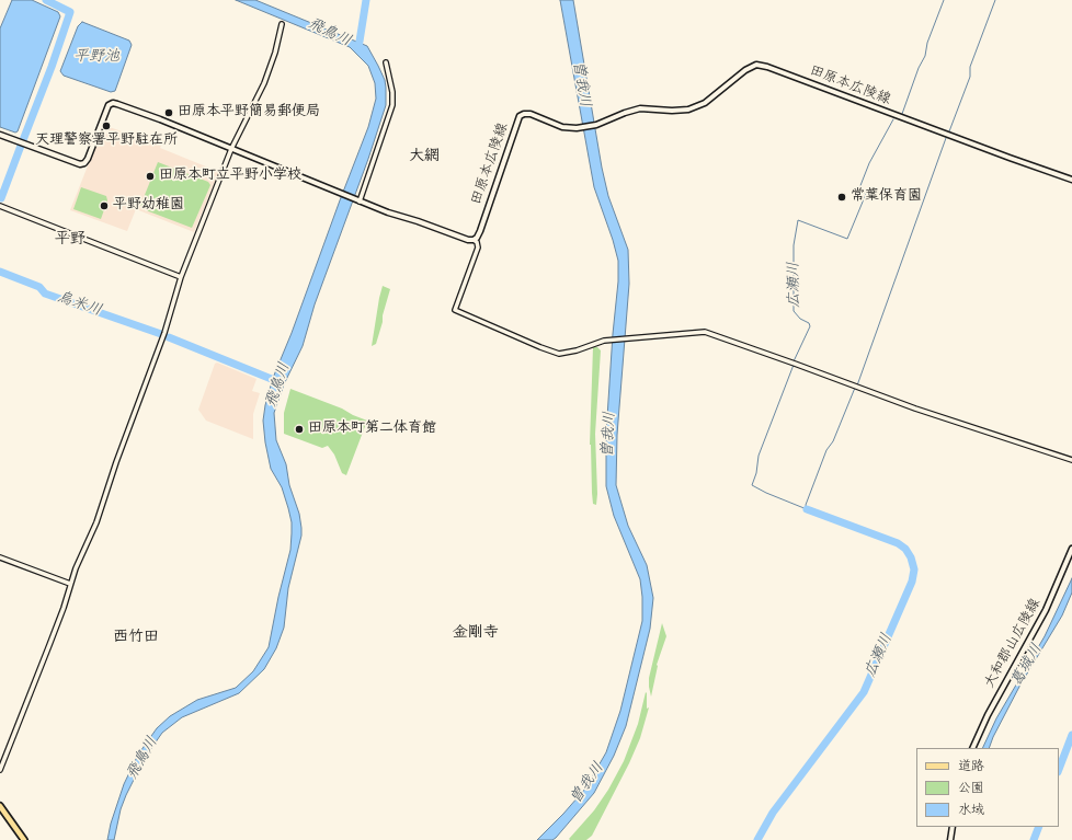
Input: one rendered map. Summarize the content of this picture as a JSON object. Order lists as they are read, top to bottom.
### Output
{
  "streets": {
    "main road": ["田原本広陵線", "大和郡山広陵線"]
  },
  "districts": [
    "大網",
    "平野",
    "金剛寺",
    "西竹田"
  ],
  "water": [
    "飛鳥川",
    "平野池",
    "曽我川",
    "広瀬川",
    "烏米川",
    "葛城川"
  ],
  "places": [
    "田原本平野簡易郵便局",
    "天理警察署平野駐在所",
    "田原本町立平野小学校",
    "常葉保育園",
    "平野幼稚園",
    "田原本町第二体育館"
  ],
  "legend": ["道路", "公園", "水域"]
}
